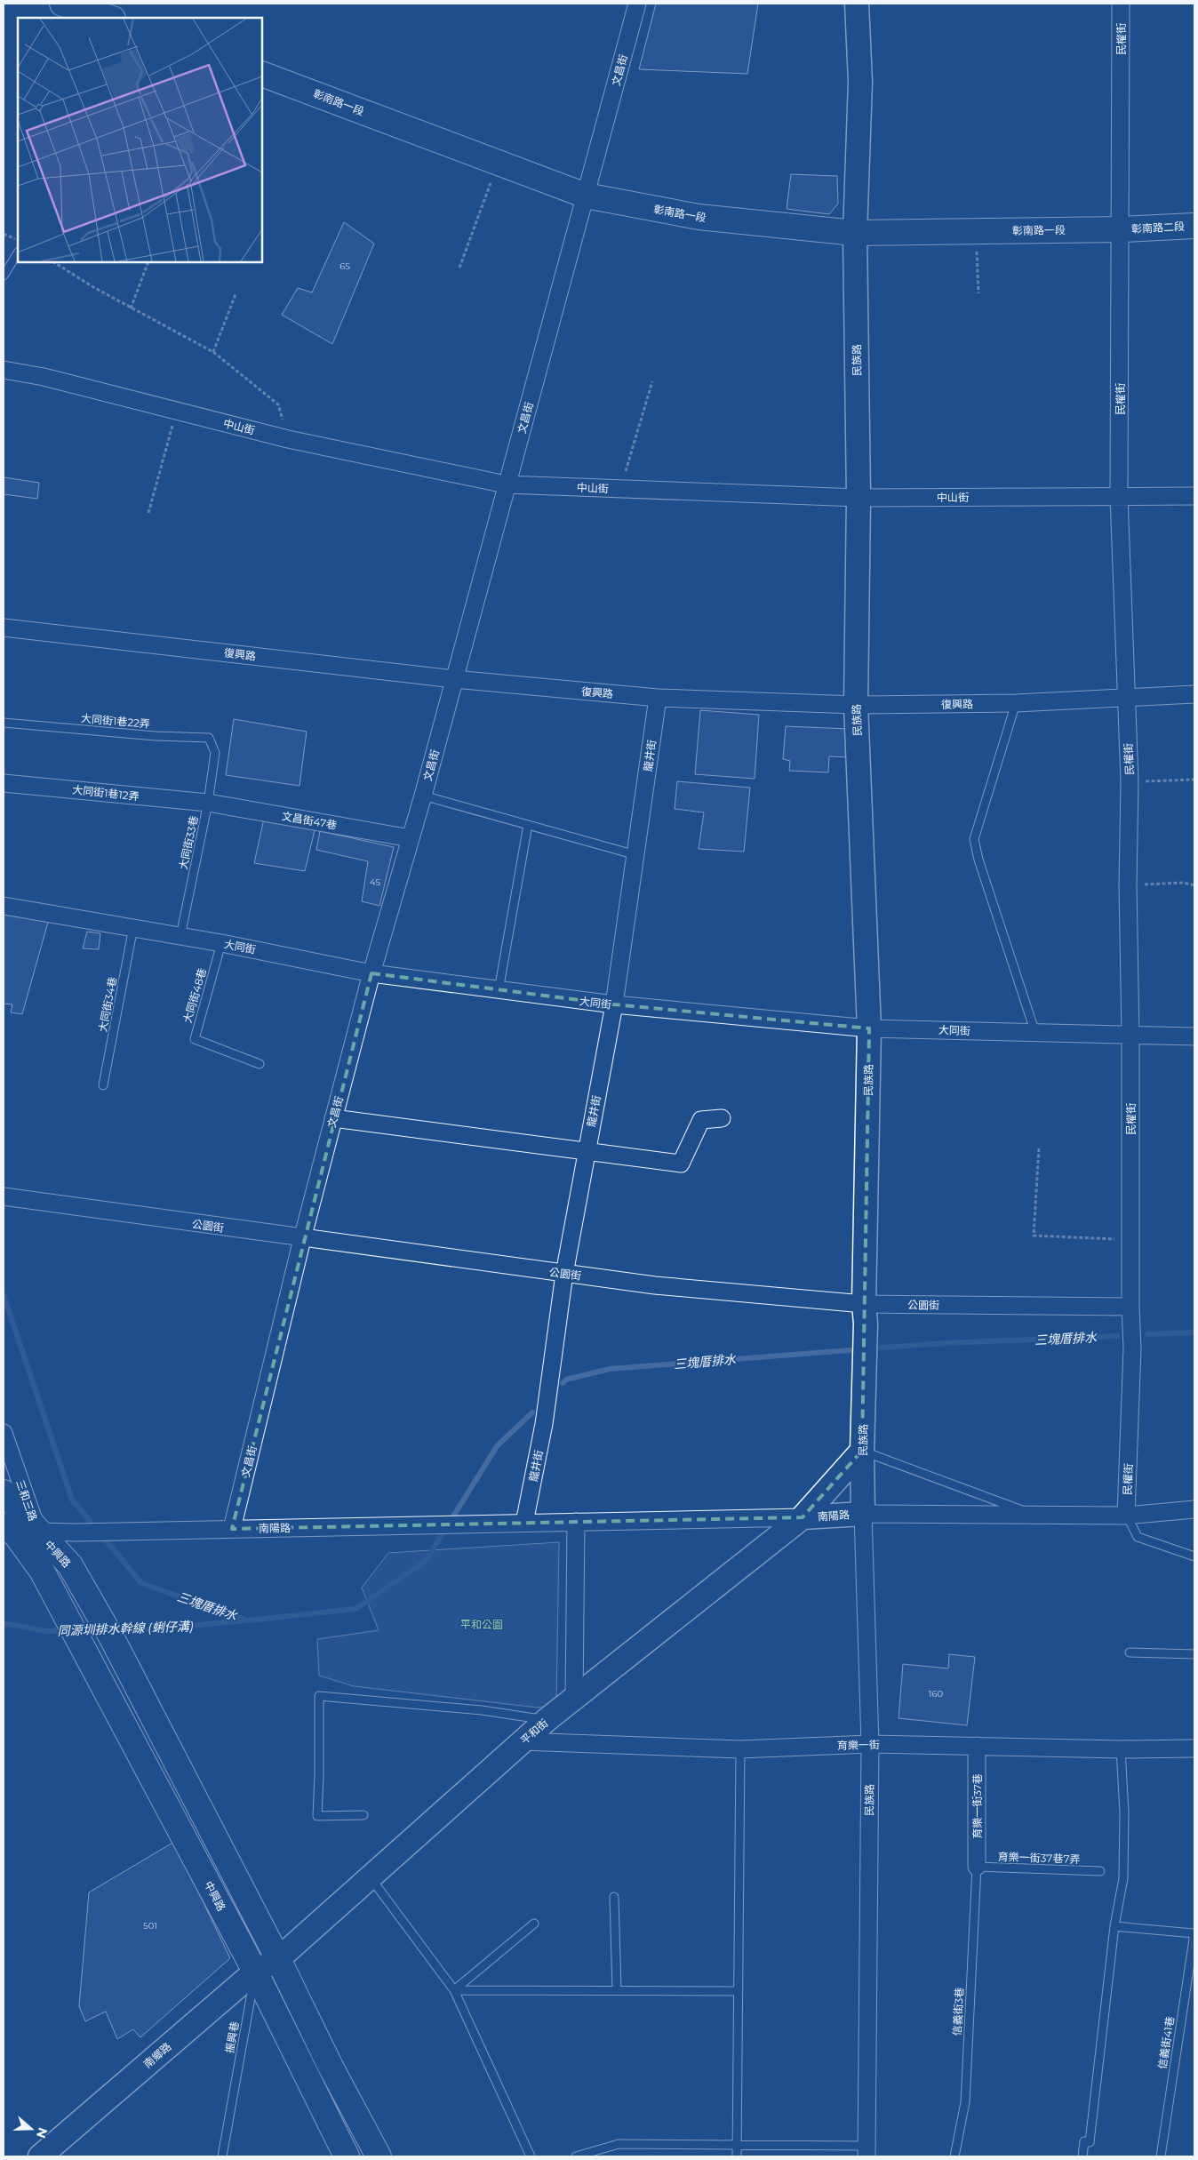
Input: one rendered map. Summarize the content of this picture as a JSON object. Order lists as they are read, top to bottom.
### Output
{
  "streets": {
    "main road": [
      "彰南路一段",
      "彰南路二段",
      "民族路",
      "南陽路",
      "中興路",
      "平和街",
      "南鄉路"
    ],
    "street": [
      "民權街",
      "文昌街",
      "中山街",
      "復興路",
      "龍井街",
      "大同街1巷12弄",
      "文昌街47巷",
      "大同街",
      "公園街",
      "三和三路",
      "育樂一街",
      "育樂一街37巷"
    ],
    "lane": [
      "大同街1巷22弄",
      "大同街33巷",
      "大同街48巷",
      "大同街34巷",
      "育樂一街37巷7弄",
      "信義街3巷",
      "振興巷",
      "信義街41巷"
    ]
  },
  "crossings": [
    ["民權街", "彰南路一段"],
    ["民權街", "彰南路二段"],
    ["民權街", "中山街"],
    ["民權街", "復興路"],
    ["民權街", "大同街"],
    ["民權街", "公園街"],
    ["民權街", "南陽路"],
    ["文昌街", "彰南路一段"],
    ["文昌街", "中山街"],
    ["文昌街", "復興路"],
    ["文昌街", "文昌街47巷"],
    ["文昌街", "大同街"],
    ["文昌街", "公園街"],
    ["文昌街", "南陽路"],
    ["彰南路一段", "彰南路二段"],
    ["彰南路一段", "民族路"],
    ["民族路", "中山街"],
    ["民族路", "復興路"],
    ["民族路", "大同街"],
    ["民族路", "公園街"],
    ["民族路", "南陽路"],
    ["民族路", "平和街"],
    ["民族路", "育樂一街"],
    ["復興路", "龍井街"],
    ["大同街1巷22弄", "大同街33巷"],
    ["龍井街", "大同街"],
    ["龍井街", "公園街"],
    ["龍井街", "南陽路"],
    ["大同街1巷12弄", "文昌街47巷"],
    ["大同街1巷12弄", "大同街33巷"],
    ["文昌街47巷", "大同街33巷"],
    ["大同街33巷", "大同街"],
    ["大同街", "大同街48巷"],
    ["大同街", "大同街34巷"],
    ["三和三路", "南陽路"],
    ["三和三路", "中興路"],
    ["南陽路", "中興路"],
    ["南陽路", "平和街"],
    ["中興路", "平和街"],
    ["中興路", "振興巷"],
    ["中興路", "南鄉路"],
    ["平和街", "育樂一街"],
    ["平和街", "振興巷"],
    ["平和街", "南鄉路"],
    ["育樂一街", "育樂一街37巷"],
    ["育樂一街37巷", "育樂一街37巷7弄"],
    ["育樂一街37巷", "信義街3巷"],
    ["育樂一街37巷7弄", "信義街3巷"],
    ["振興巷", "南鄉路"]
  ],
  "water": ["三塊厝排水", "同源圳排水幹線 (蜊仔溝)"],
  "parks": ["平和公園"],
  "house_numbers": [
    "65",
    "45",
    "160",
    "501"
  ],
  "north": "right"
}
